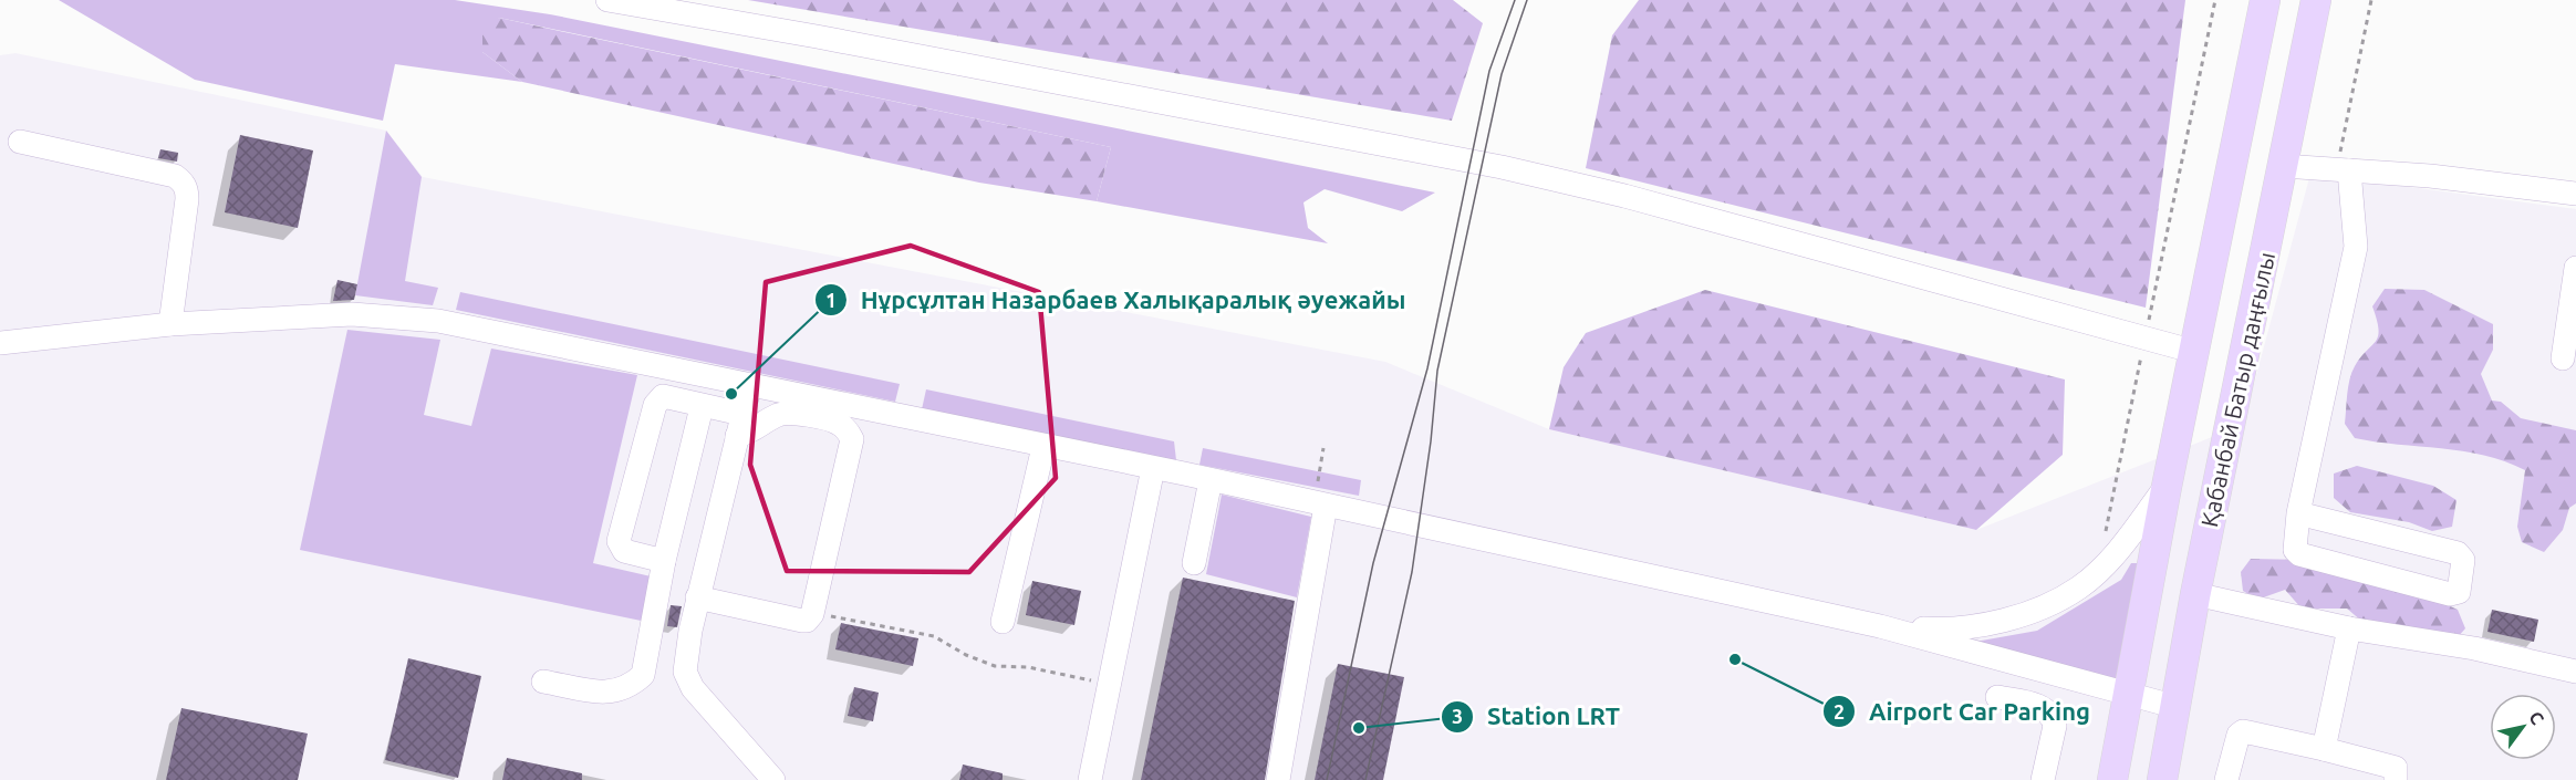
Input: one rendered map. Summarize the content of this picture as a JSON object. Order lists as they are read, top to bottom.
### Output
{
  "streets": {
    "main road": ["Қабанбай Батыр даңғылы"]
  },
  "places": ["Нұрсұлтан Назарбаев Халықаралық әуежайы", "Airport Car Parking", "Station LRT"],
  "north": "top right"
}
